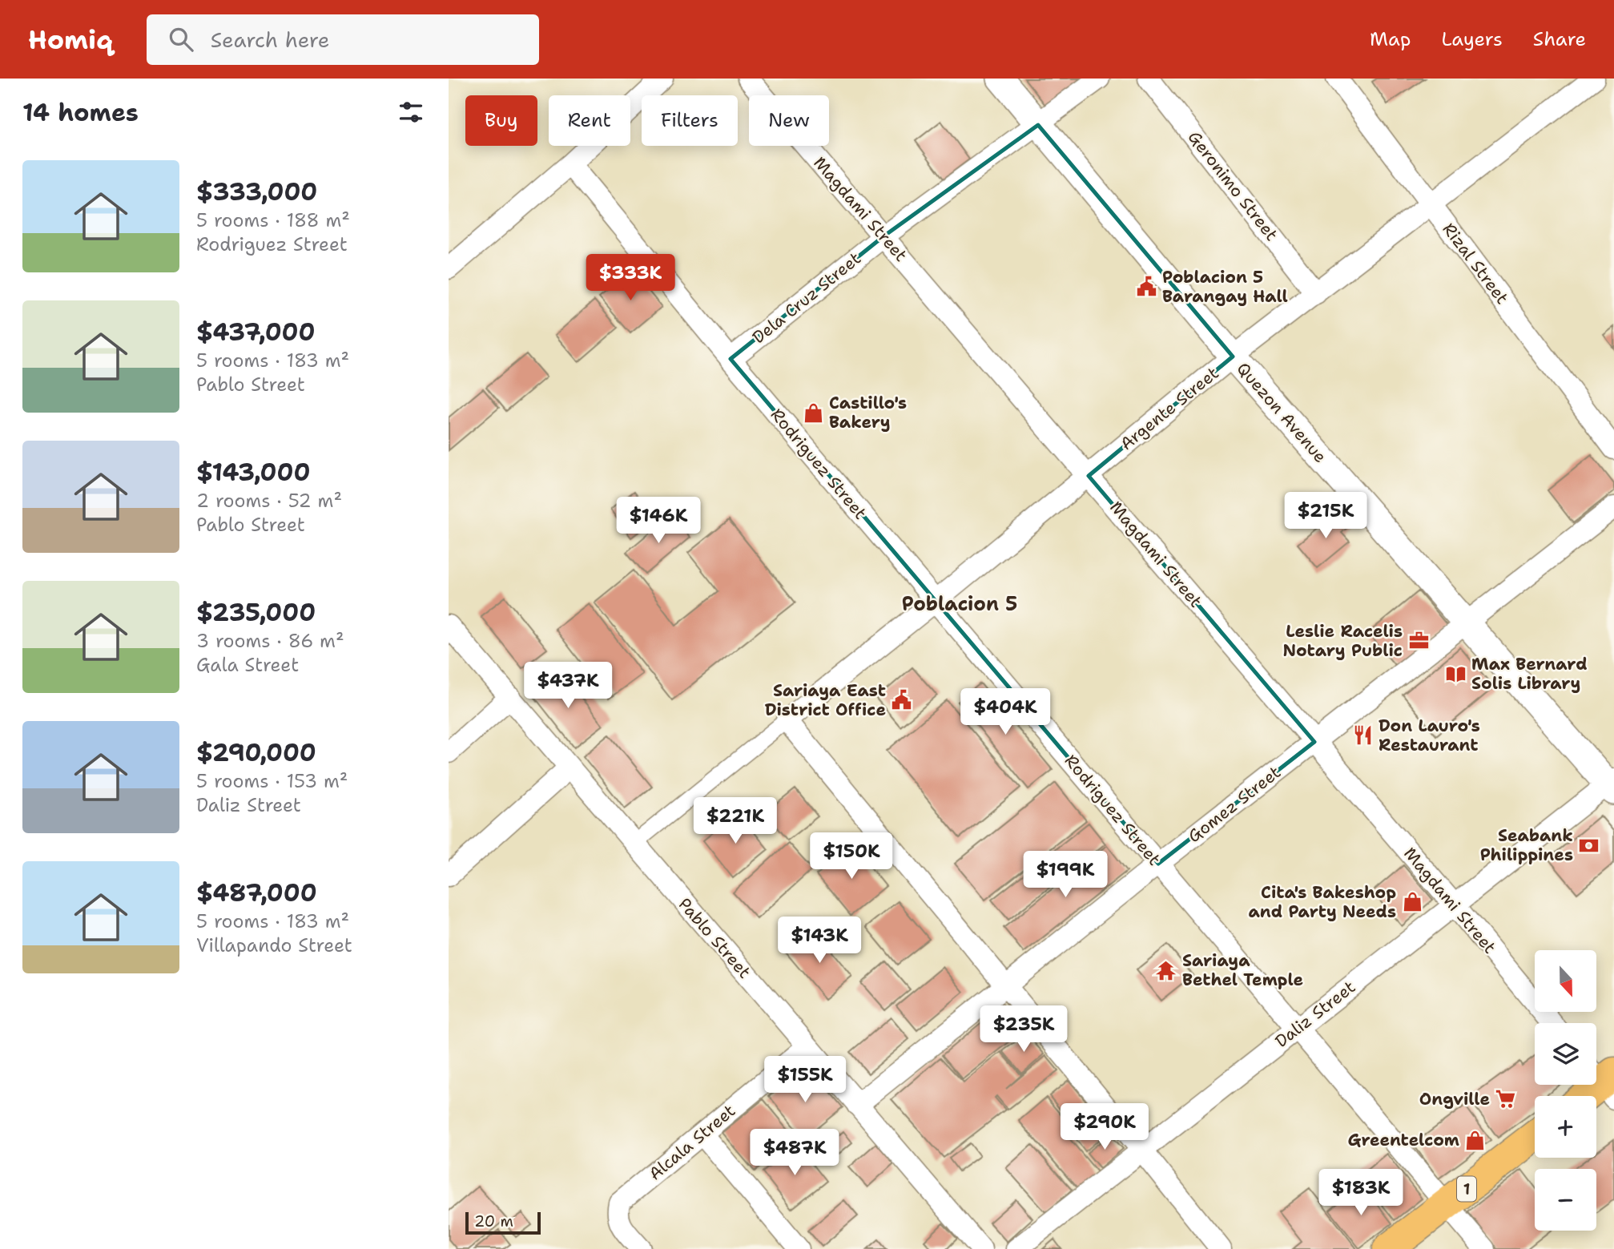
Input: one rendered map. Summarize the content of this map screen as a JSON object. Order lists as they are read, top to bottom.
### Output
{
  "streets": {
    "main road": ["1"],
    "street": [
      "Geronimo Street",
      "Magdami Street",
      "Rizal Street",
      "Dela Cruz Street",
      "Argente Street",
      "Quezon Avenue",
      "Rodriguez Street",
      "Gomez Street",
      "Pablo Street",
      "Daliz Street",
      "Alcala Street"
    ]
  },
  "crossings": [
    ["Geronimo Street", "Argente Street"],
    ["Magdami Street", "Dela Cruz Street"],
    ["Magdami Street", "Argente Street"],
    ["Magdami Street", "Gomez Street"],
    ["Magdami Street", "Daliz Street"],
    ["Rizal Street", "Argente Street"],
    ["Dela Cruz Street", "Quezon Avenue"],
    ["Dela Cruz Street", "Rodriguez Street"],
    ["Argente Street", "Quezon Avenue"],
    ["Argente Street", "Rodriguez Street"],
    ["Quezon Avenue", "Gomez Street"],
    ["Quezon Avenue", "Daliz Street"],
    ["Rodriguez Street", "Gomez Street"],
    ["Rodriguez Street", "Daliz Street"],
    ["Rodriguez Street", "1"],
    ["Gomez Street", "Pablo Street"],
    ["Pablo Street", "Alcala Street"]
  ],
  "districts": ["Poblacion 5"],
  "places": {
    "public building": ["Poblacion 5 Barangay Hall", "Sariaya East District Office"],
    "shop": ["Castillo's Bakery", "Cita's Bakeshop and Party Needs", "Greentelcom"],
    "office": ["Leslie Racelis Notary Public"],
    "library": ["Max Bernard Solis Library"],
    "restaurant": ["Don Lauro's Restaurant"],
    "bank": ["Seabank Philippines"],
    "temple": ["Sariaya Bethel Temple"],
    "supermarket": ["Ongville"]
  },
  "scale_bar": "20 m",
  "north": "bottom",
  "page": {
    "header": "Homiq",
    "search": "Search here",
    "nav": ["Map", "Layers", "Share"],
    "heading": "14 homes",
    "chip": [
      "Buy",
      "Rent",
      "Filters",
      "New"
    ],
    "list": [
      {
        "name": "$333,000",
        "note": "5 rooms · 188 m² · Rodriguez Street"
      },
      {
        "name": "$437,000",
        "note": "5 rooms · 183 m² · Pablo Street"
      },
      {
        "name": "$143,000",
        "note": "2 rooms · 52 m² · Pablo Street"
      },
      {
        "name": "$235,000",
        "note": "3 rooms · 86 m² · Gala Street"
      },
      {
        "name": "$290,000",
        "note": "5 rooms · 153 m² · Daliz Street"
      },
      {
        "name": "$487,000",
        "note": "5 rooms · 183 m² · Villapando Street"
      }
    ],
    "price": [
      "$333K",
      "$215K",
      "$146K",
      "$437K",
      "$404K",
      "$221K",
      "$150K",
      "$199K",
      "$143K",
      "$235K",
      "$155K",
      "$290K",
      "$487K",
      "$183K"
    ],
    "map_buttons": ["+", "−"],
    "scale": "20 m"
  }
}
